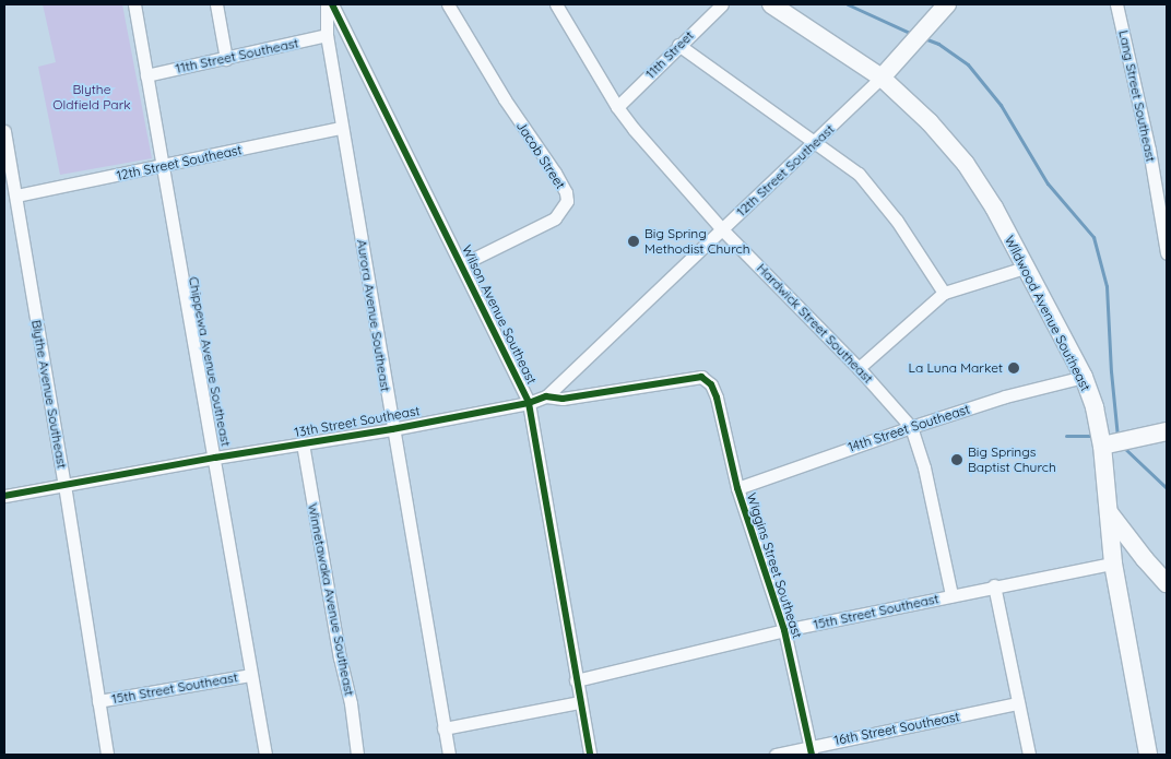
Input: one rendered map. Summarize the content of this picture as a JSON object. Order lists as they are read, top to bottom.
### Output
{
  "streets": {
    "main road": ["Wildwood Avenue Southeast"],
    "street": [
      "11th Street",
      "11th Street Southeast",
      "Lang Street Southeast",
      "Jacob Street",
      "12th Street Southeast",
      "Wilson Avenue Southeast",
      "Aurora Avenue Southeast",
      "Hardwick Street Southeast",
      "Chippewa Avenue Southeast",
      "Blythe Avenue Southeast",
      "13th Street Southeast",
      "14th Street Southeast",
      "Wiggins Street Southeast",
      "Winnetawaka Avenue Southeast",
      "15th Street Southeast",
      "16th Street Southeast"
    ]
  },
  "crossings": [
    ["11th Street", "Hardwick Street Southeast"],
    ["11th Street Southeast", "Aurora Avenue Southeast"],
    ["11th Street Southeast", "Chippewa Avenue Southeast"],
    ["Jacob Street", "Wilson Avenue Southeast"],
    ["12th Street Southeast", "Wildwood Avenue Southeast"],
    ["12th Street Southeast", "Aurora Avenue Southeast"],
    ["12th Street Southeast", "Hardwick Street Southeast"],
    ["12th Street Southeast", "Chippewa Avenue Southeast"],
    ["12th Street Southeast", "Blythe Avenue Southeast"],
    ["12th Street Southeast", "13th Street Southeast"],
    ["Wildwood Avenue Southeast", "14th Street Southeast"],
    ["Wildwood Avenue Southeast", "15th Street Southeast"],
    ["Wilson Avenue Southeast", "13th Street Southeast"],
    ["Wilson Avenue Southeast", "15th Street Southeast"],
    ["Aurora Avenue Southeast", "13th Street Southeast"],
    ["Hardwick Street Southeast", "14th Street Southeast"],
    ["Hardwick Street Southeast", "15th Street Southeast"],
    ["Chippewa Avenue Southeast", "13th Street Southeast"],
    ["Chippewa Avenue Southeast", "15th Street Southeast"],
    ["Blythe Avenue Southeast", "13th Street Southeast"],
    ["Blythe Avenue Southeast", "15th Street Southeast"],
    ["13th Street Southeast", "Wiggins Street Southeast"],
    ["13th Street Southeast", "Winnetawaka Avenue Southeast"],
    ["14th Street Southeast", "Wiggins Street Southeast"],
    ["Wiggins Street Southeast", "15th Street Southeast"],
    ["Wiggins Street Southeast", "16th Street Southeast"]
  ],
  "parks": ["Blythe Oldfield Park"],
  "places": ["Big Spring Methodist Church", "La Luna Market", "Big Springs Baptist Church"]
}
